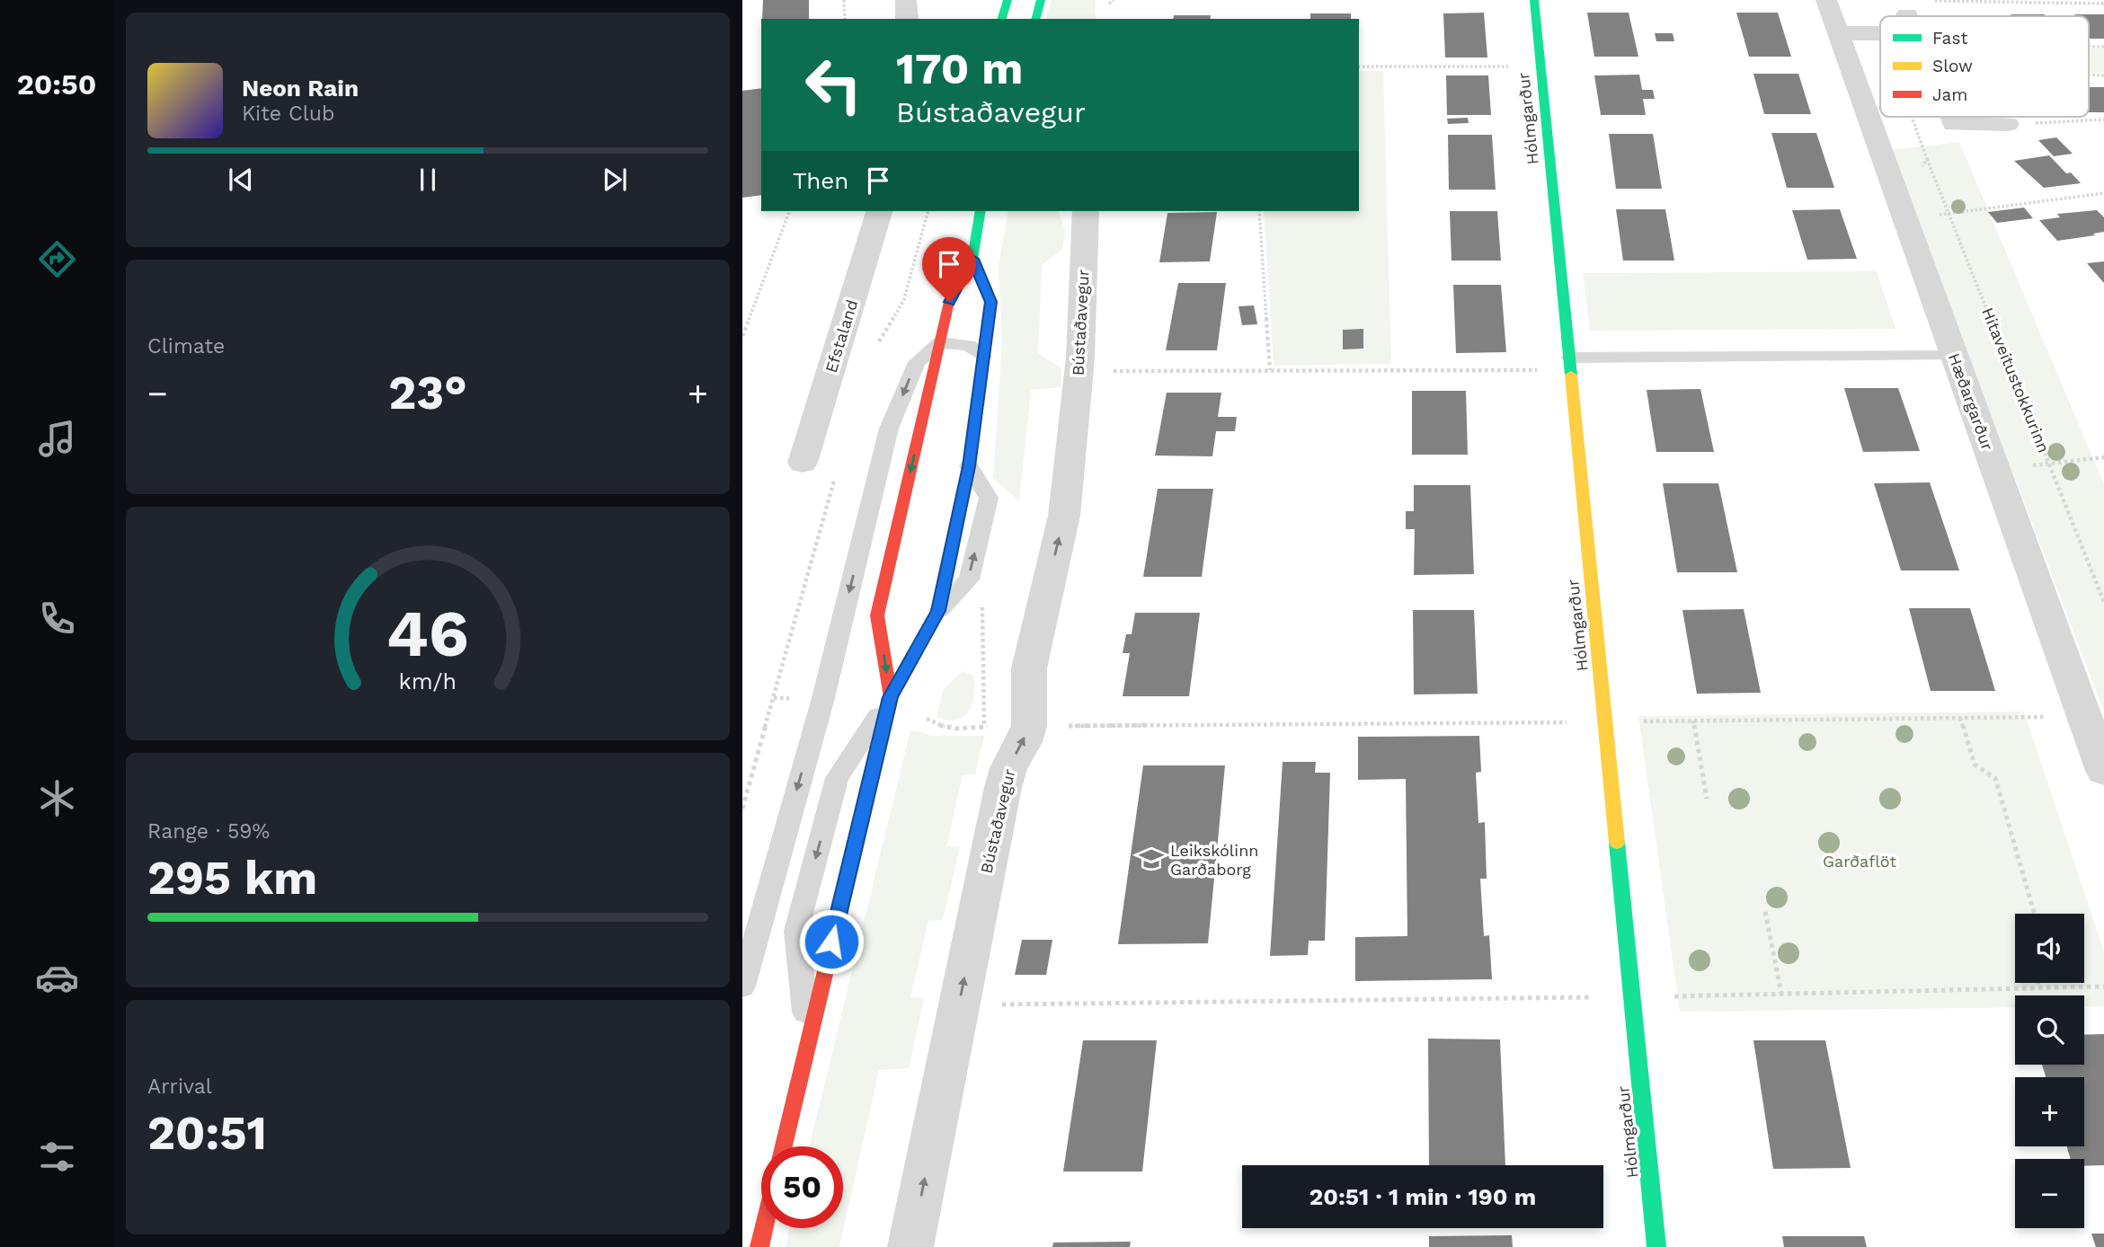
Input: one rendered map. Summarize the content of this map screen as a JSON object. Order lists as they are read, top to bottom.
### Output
{
  "streets": {
    "main road": ["Hólmgarður"],
    "street": ["Bústaðavegur", "Efstaland", "Hæðargarður"],
    "path": ["Hitaveitustokkurinn"]
  },
  "one_way": ["Bústaðavegur"],
  "parks": ["Garðaflöt"],
  "places": {
    "school or university": ["Leikskólinn Garðaborg"]
  },
  "legend": ["Fast", "Slow", "Jam"],
  "page": {
    "tabs": "20:50",
    "turn": ["170 m", "Bústaðavegur"],
    "song": ["Neon Rain", "Kite Club"],
    "then": "Then",
    "tile": [
      "Climate",
      ["Range · 59%", "295 km"],
      ["Arrival", "20:51"]
    ],
    "heat": ["−", "23°", "+"],
    "map_buttons": ["+", "−"],
    "limit": "50",
    "trip": "20:51 · 1 min · 190 m",
    "gauge": ["46", "km/h"]
  }
}
